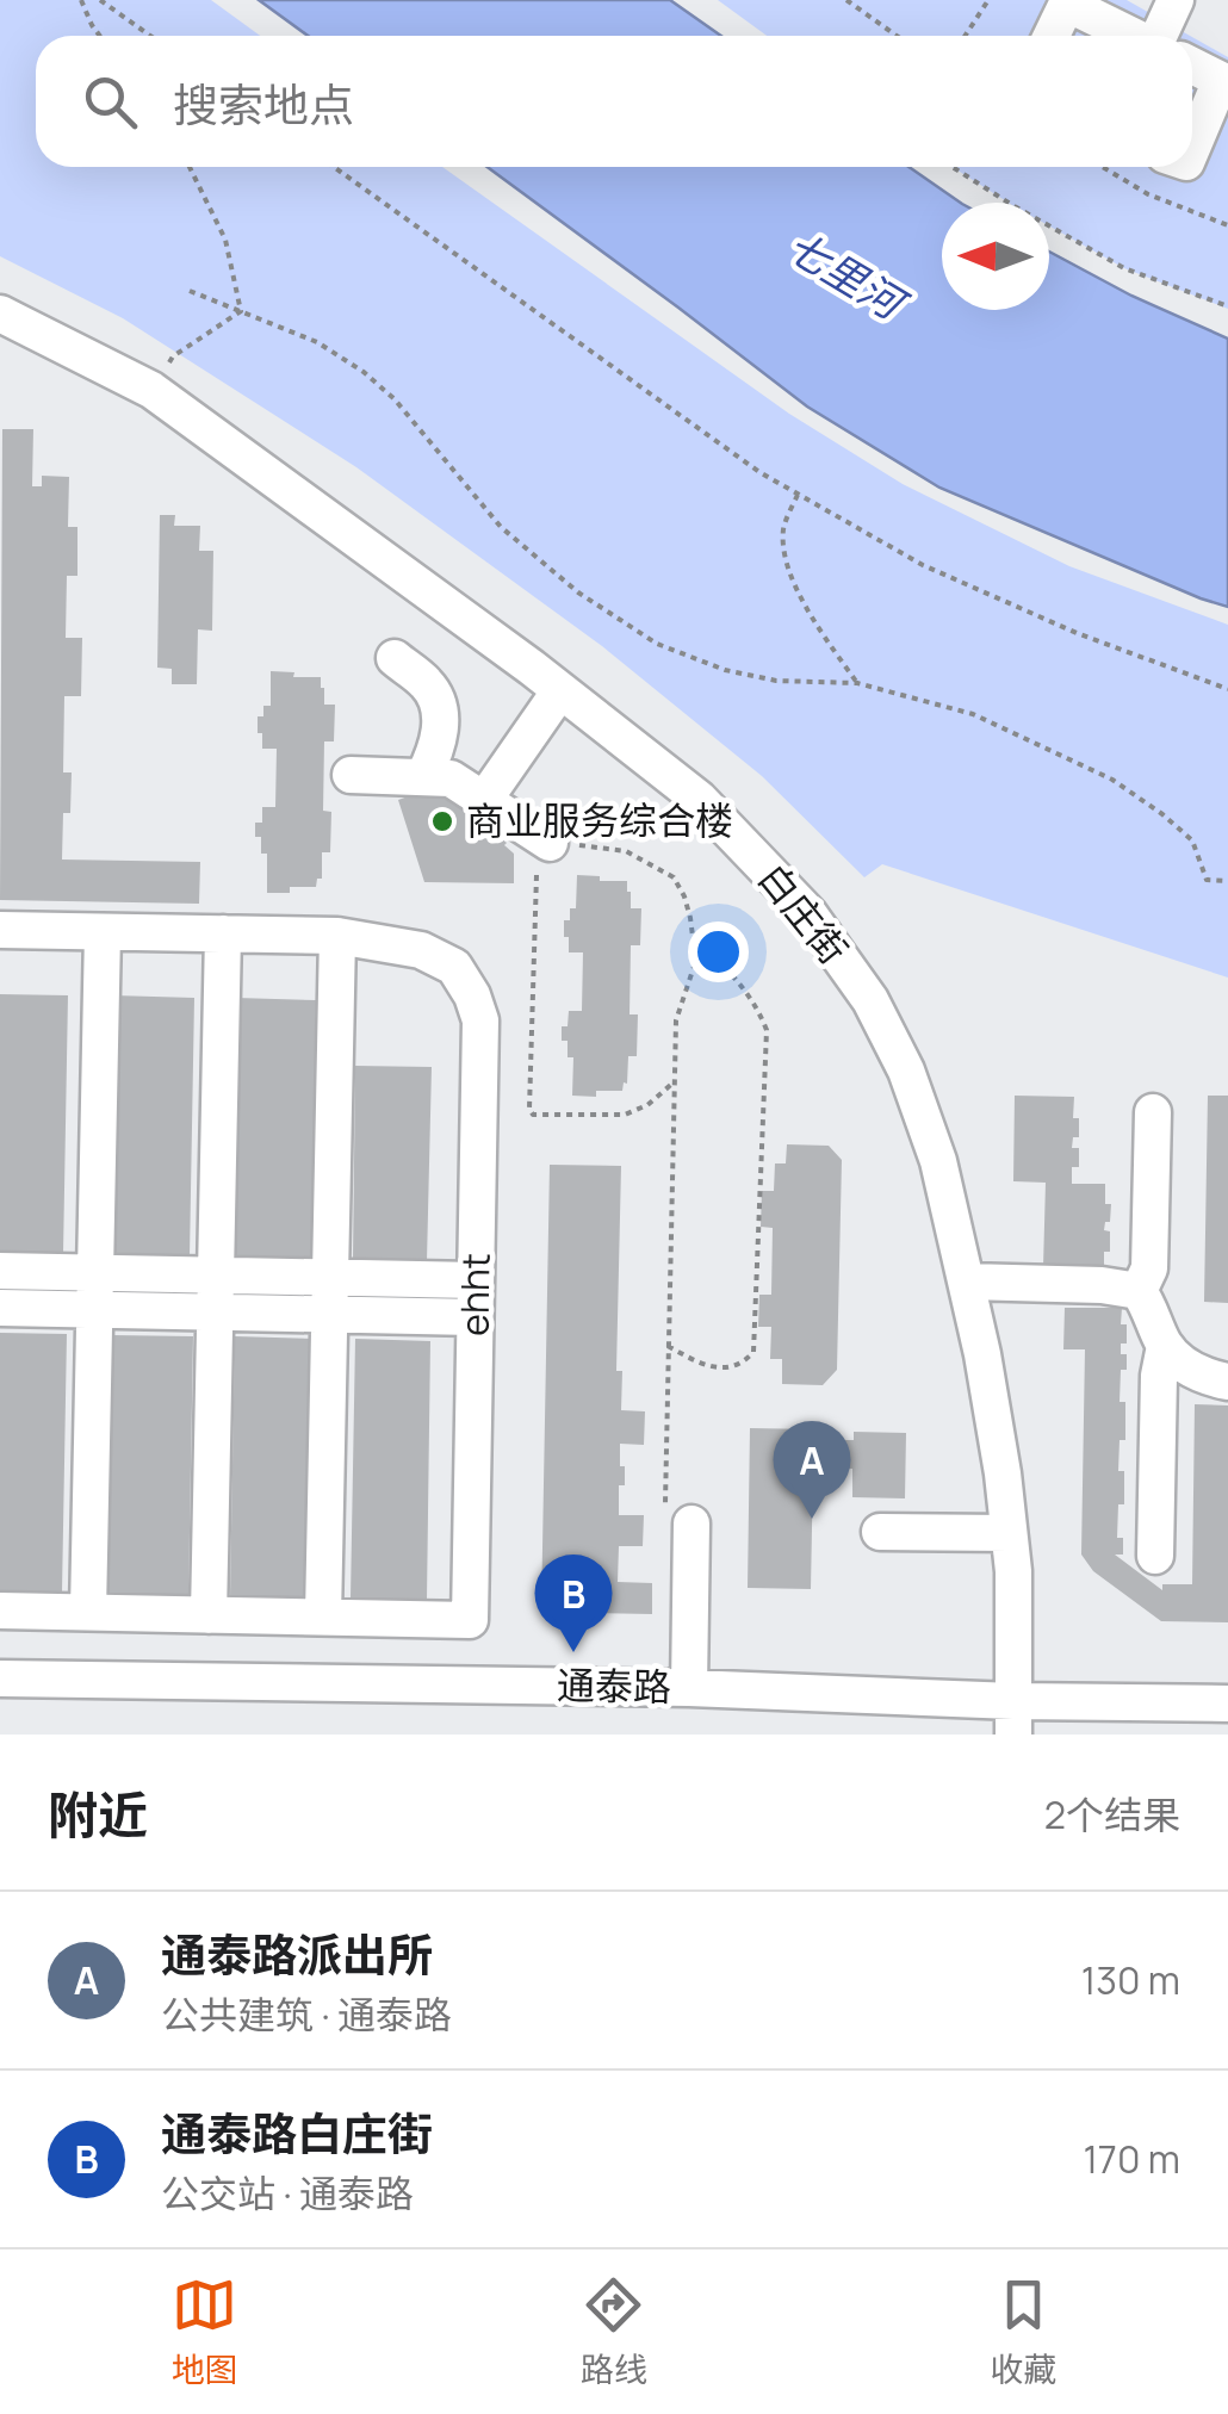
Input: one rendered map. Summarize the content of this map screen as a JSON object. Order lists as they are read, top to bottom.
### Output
{
  "streets": {
    "street": ["白庄街", "ehht", "通泰路"]
  },
  "crossings": [
    ["白庄街", "通泰路"]
  ],
  "water": ["七里河"],
  "places": ["商业服务综合楼"],
  "north": "left",
  "page": {
    "search": "搜索地点",
    "pins": ["A", "B"],
    "heading": ["附近", "2个结果"],
    "list": [
      {
        "mark": "A",
        "name": "通泰路派出所",
        "note": "公共建筑 · 通泰路",
        "value": "130 m"
      },
      {
        "mark": "B",
        "name": "通泰路白庄街",
        "note": "公交站 · 通泰路",
        "value": "170 m"
      }
    ],
    "nav": ["地图", "路线", "收藏"]
  }
}
